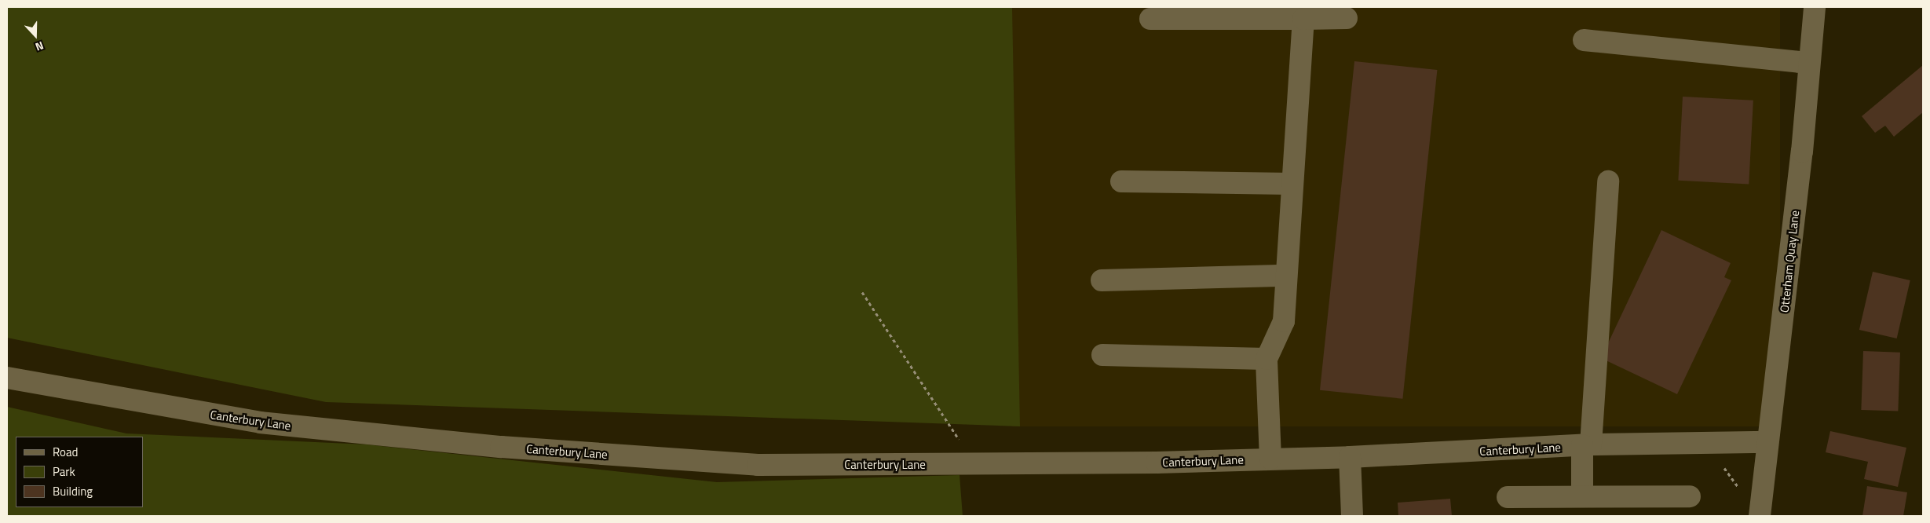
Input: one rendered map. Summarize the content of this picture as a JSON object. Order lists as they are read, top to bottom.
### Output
{
  "streets": {
    "street": ["Otterham Quay Lane", "Canterbury Lane"]
  },
  "crossings": [
    ["Otterham Quay Lane", "Canterbury Lane"]
  ],
  "legend": ["Road", "Park", "Building"],
  "north": "bottom"
}
